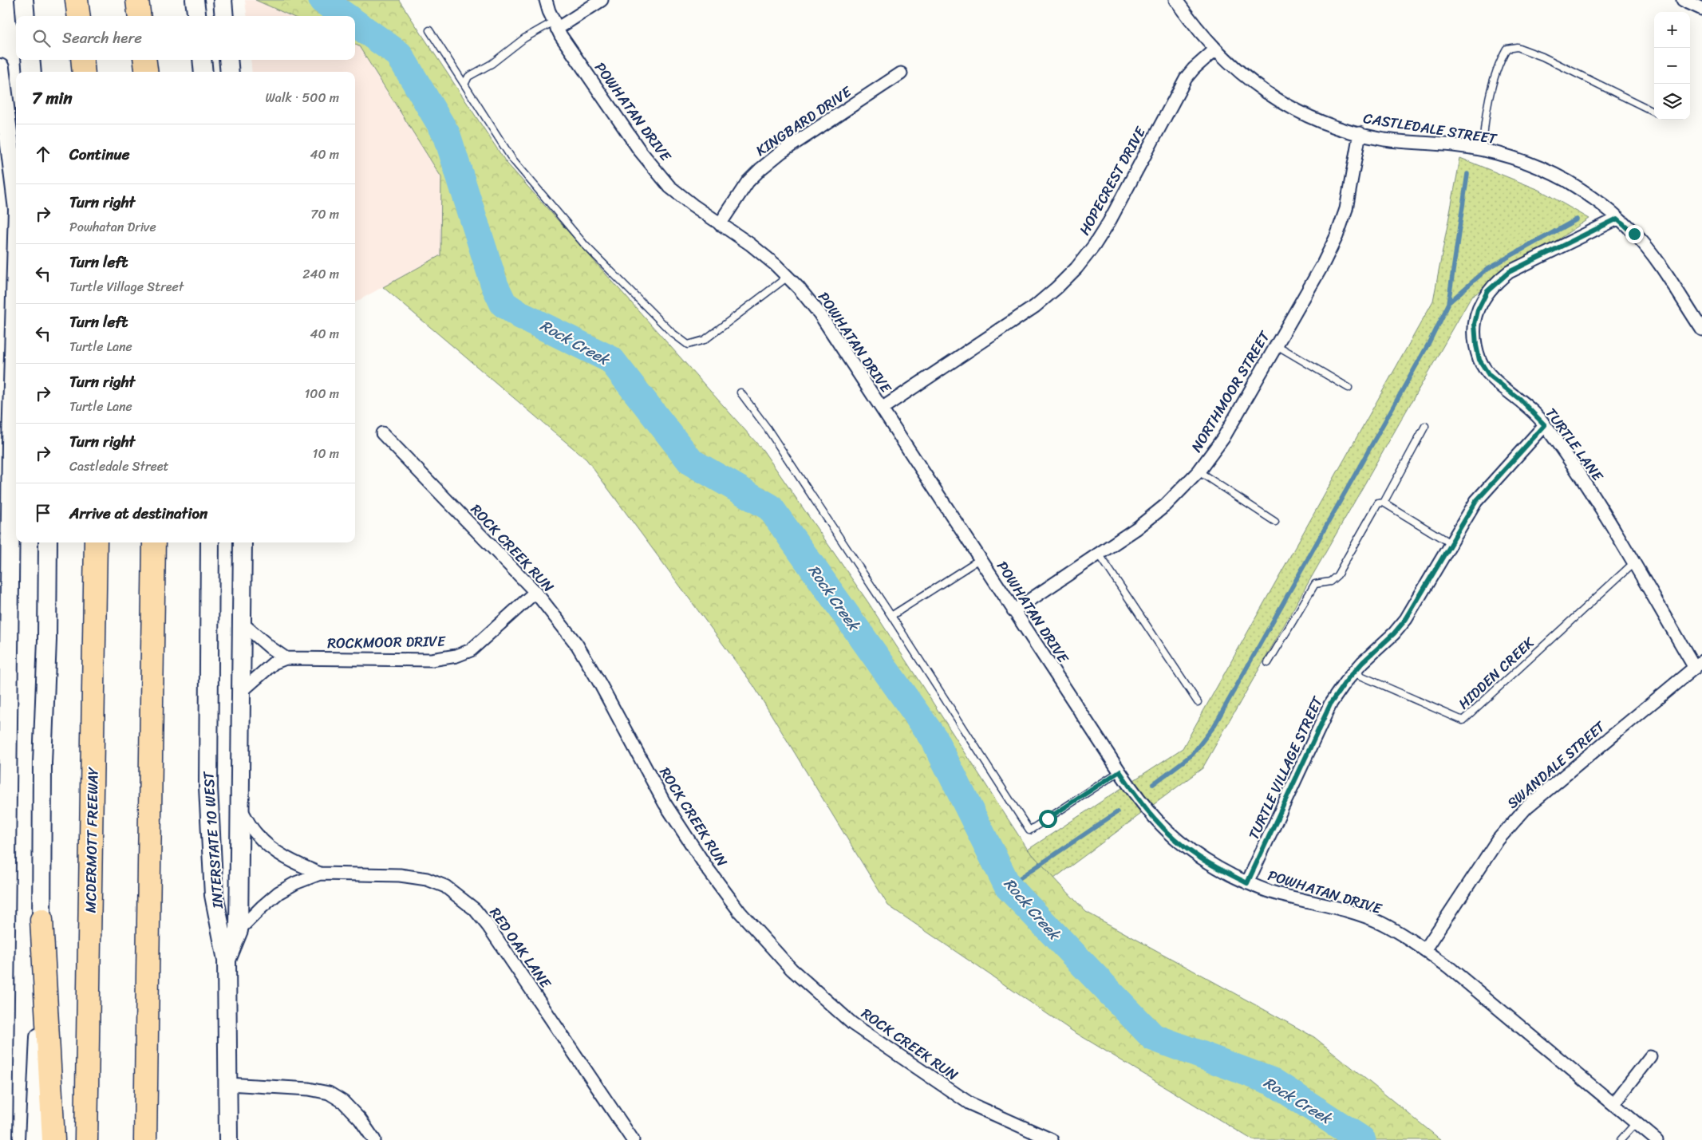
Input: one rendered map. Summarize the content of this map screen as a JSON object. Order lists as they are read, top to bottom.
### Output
{
  "streets": {
    "highway": ["MCDERMOTT FREEWAY"],
    "main road": ["INTERSTATE 10 WEST"],
    "street": [
      "POWHATAN DRIVE",
      "KINGBARD DRIVE",
      "CASTLEDALE STREET",
      "HOPECREST DRIVE",
      "NORTHMOOR STREET",
      "TURTLE LANE",
      "ROCK CREEK RUN",
      "ROCKMOOR DRIVE",
      "SWANDALE STREET",
      "TURTLE VILLAGE STREET",
      "RED OAK LANE"
    ],
    "lane": ["HIDDEN CREEK"]
  },
  "crossings": [
    ["POWHATAN DRIVE", "KINGBARD DRIVE"],
    ["POWHATAN DRIVE", "HOPECREST DRIVE"],
    ["POWHATAN DRIVE", "NORTHMOOR STREET"],
    ["POWHATAN DRIVE", "SWANDALE STREET"],
    ["POWHATAN DRIVE", "TURTLE VILLAGE STREET"],
    ["CASTLEDALE STREET", "HOPECREST DRIVE"],
    ["CASTLEDALE STREET", "NORTHMOOR STREET"],
    ["CASTLEDALE STREET", "TURTLE LANE"],
    ["TURTLE LANE", "HIDDEN CREEK"],
    ["TURTLE LANE", "SWANDALE STREET"],
    ["TURTLE LANE", "TURTLE VILLAGE STREET"],
    ["ROCK CREEK RUN", "ROCKMOOR DRIVE"],
    ["HIDDEN CREEK", "TURTLE VILLAGE STREET"]
  ],
  "water": ["Rock Creek"],
  "page": {
    "map_buttons": ["+", "−"],
    "search": "Search here",
    "heading": ["7 min", "Walk · 500 m"],
    "list": [
      ["Continue", "40 m"],
      ["Turn right", "Powhatan Drive", "70 m"],
      ["Turn left", "Turtle Village Street", "240 m"],
      ["Turn left", "Turtle Lane", "40 m"],
      ["Turn right", "Turtle Lane", "100 m"],
      ["Turn right", "Castledale Street", "10 m"],
      "Arrive at destination"
    ]
  }
}
